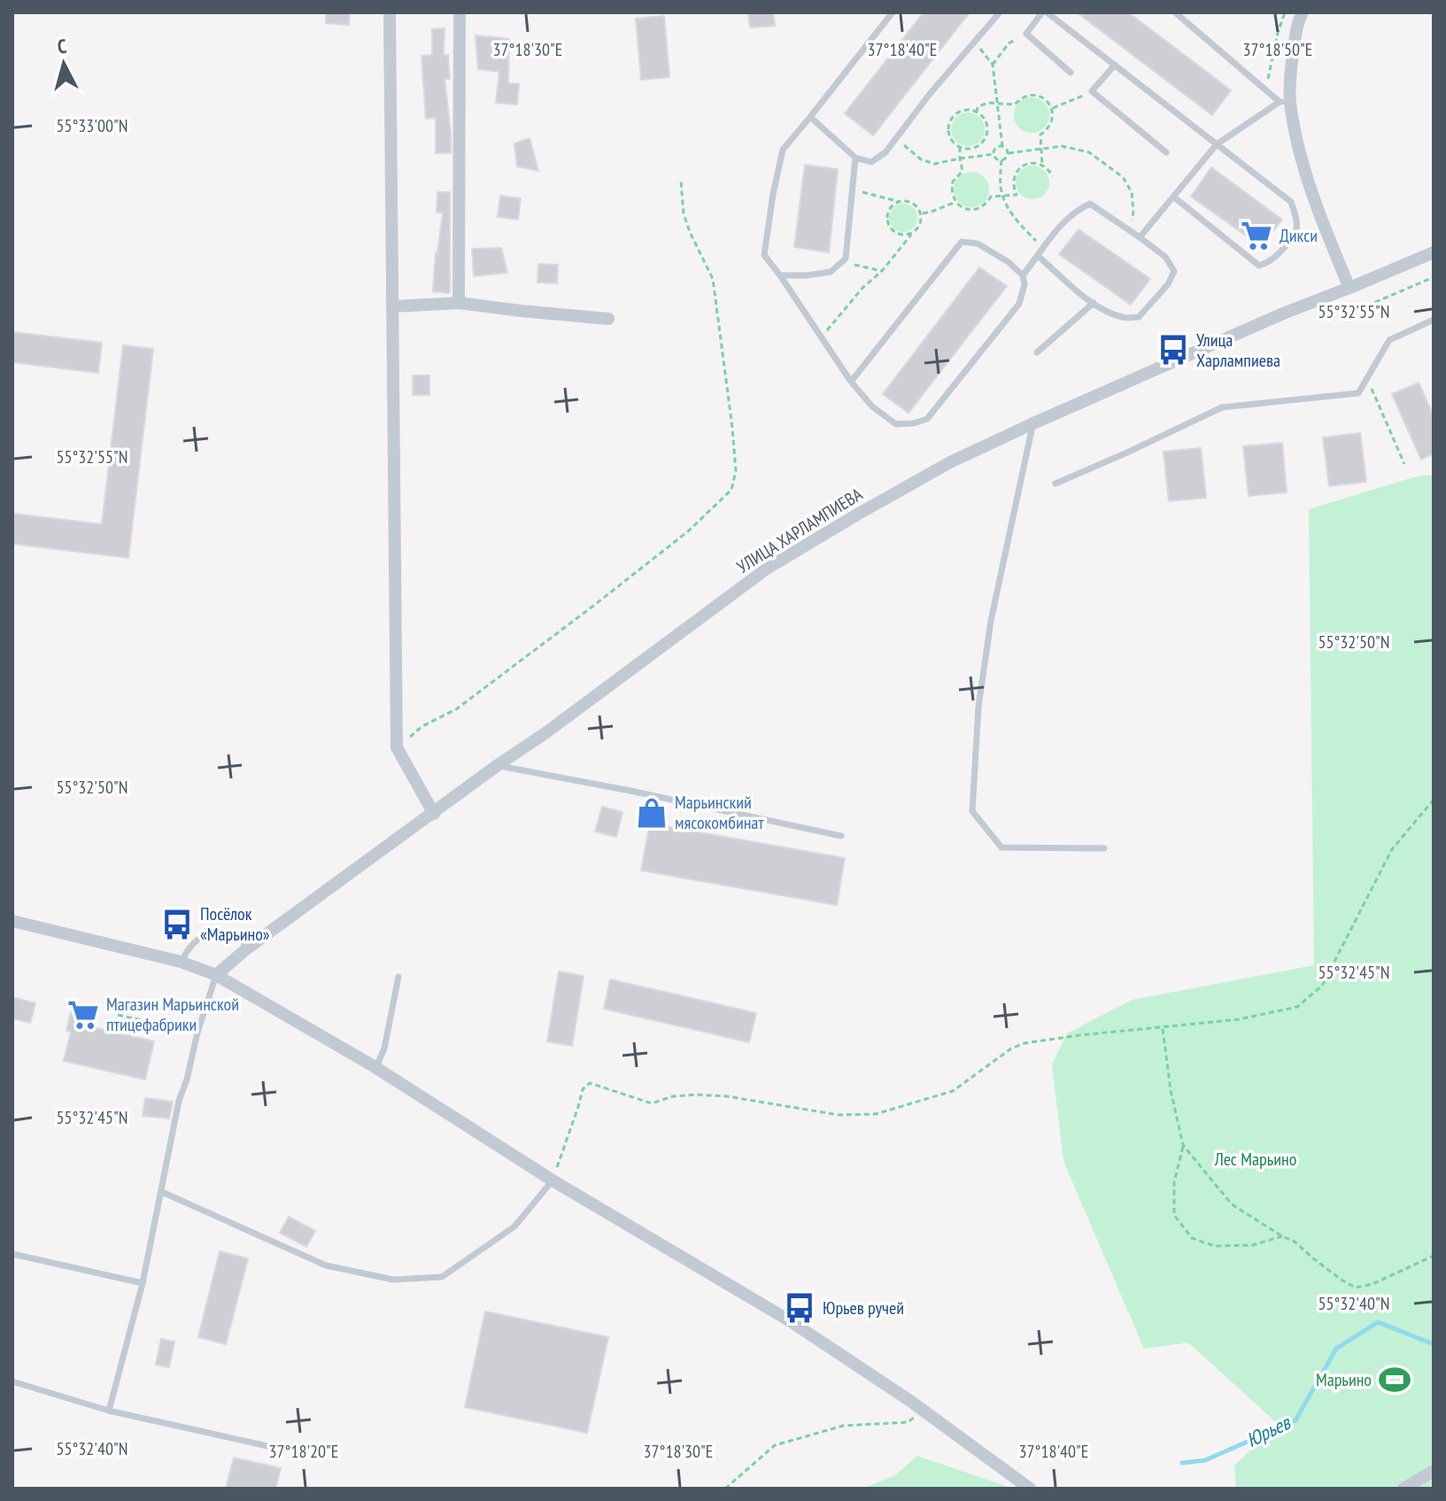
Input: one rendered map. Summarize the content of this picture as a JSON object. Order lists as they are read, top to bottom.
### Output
{
  "streets": {
    "street": ["УЛИЦА ХАРЛАМПИЕВА"]
  },
  "water": ["Юрьев"],
  "parks": ["Лес Марьино"],
  "places": {
    "supermarket": ["Дикси", "Магазин Марьинской птицефабрики"],
    "bus stop": ["Улица Харлампиева", "Посёлок «Марьино»", "Юрьев ручей"],
    "shop": ["Марьинский мясокомбинат"],
    "sports": ["Марьино"]
  },
  "north": "top",
  "coordinates": [
    "37°18'30\"E",
    "37°18'40\"E",
    "37°18'50\"E",
    "55°33'00\"N",
    "55°32'55\"N",
    "55°32'50\"N",
    "55°32'45\"N",
    "55°32'40\"N",
    "37°18'20\"E"
  ]
}
